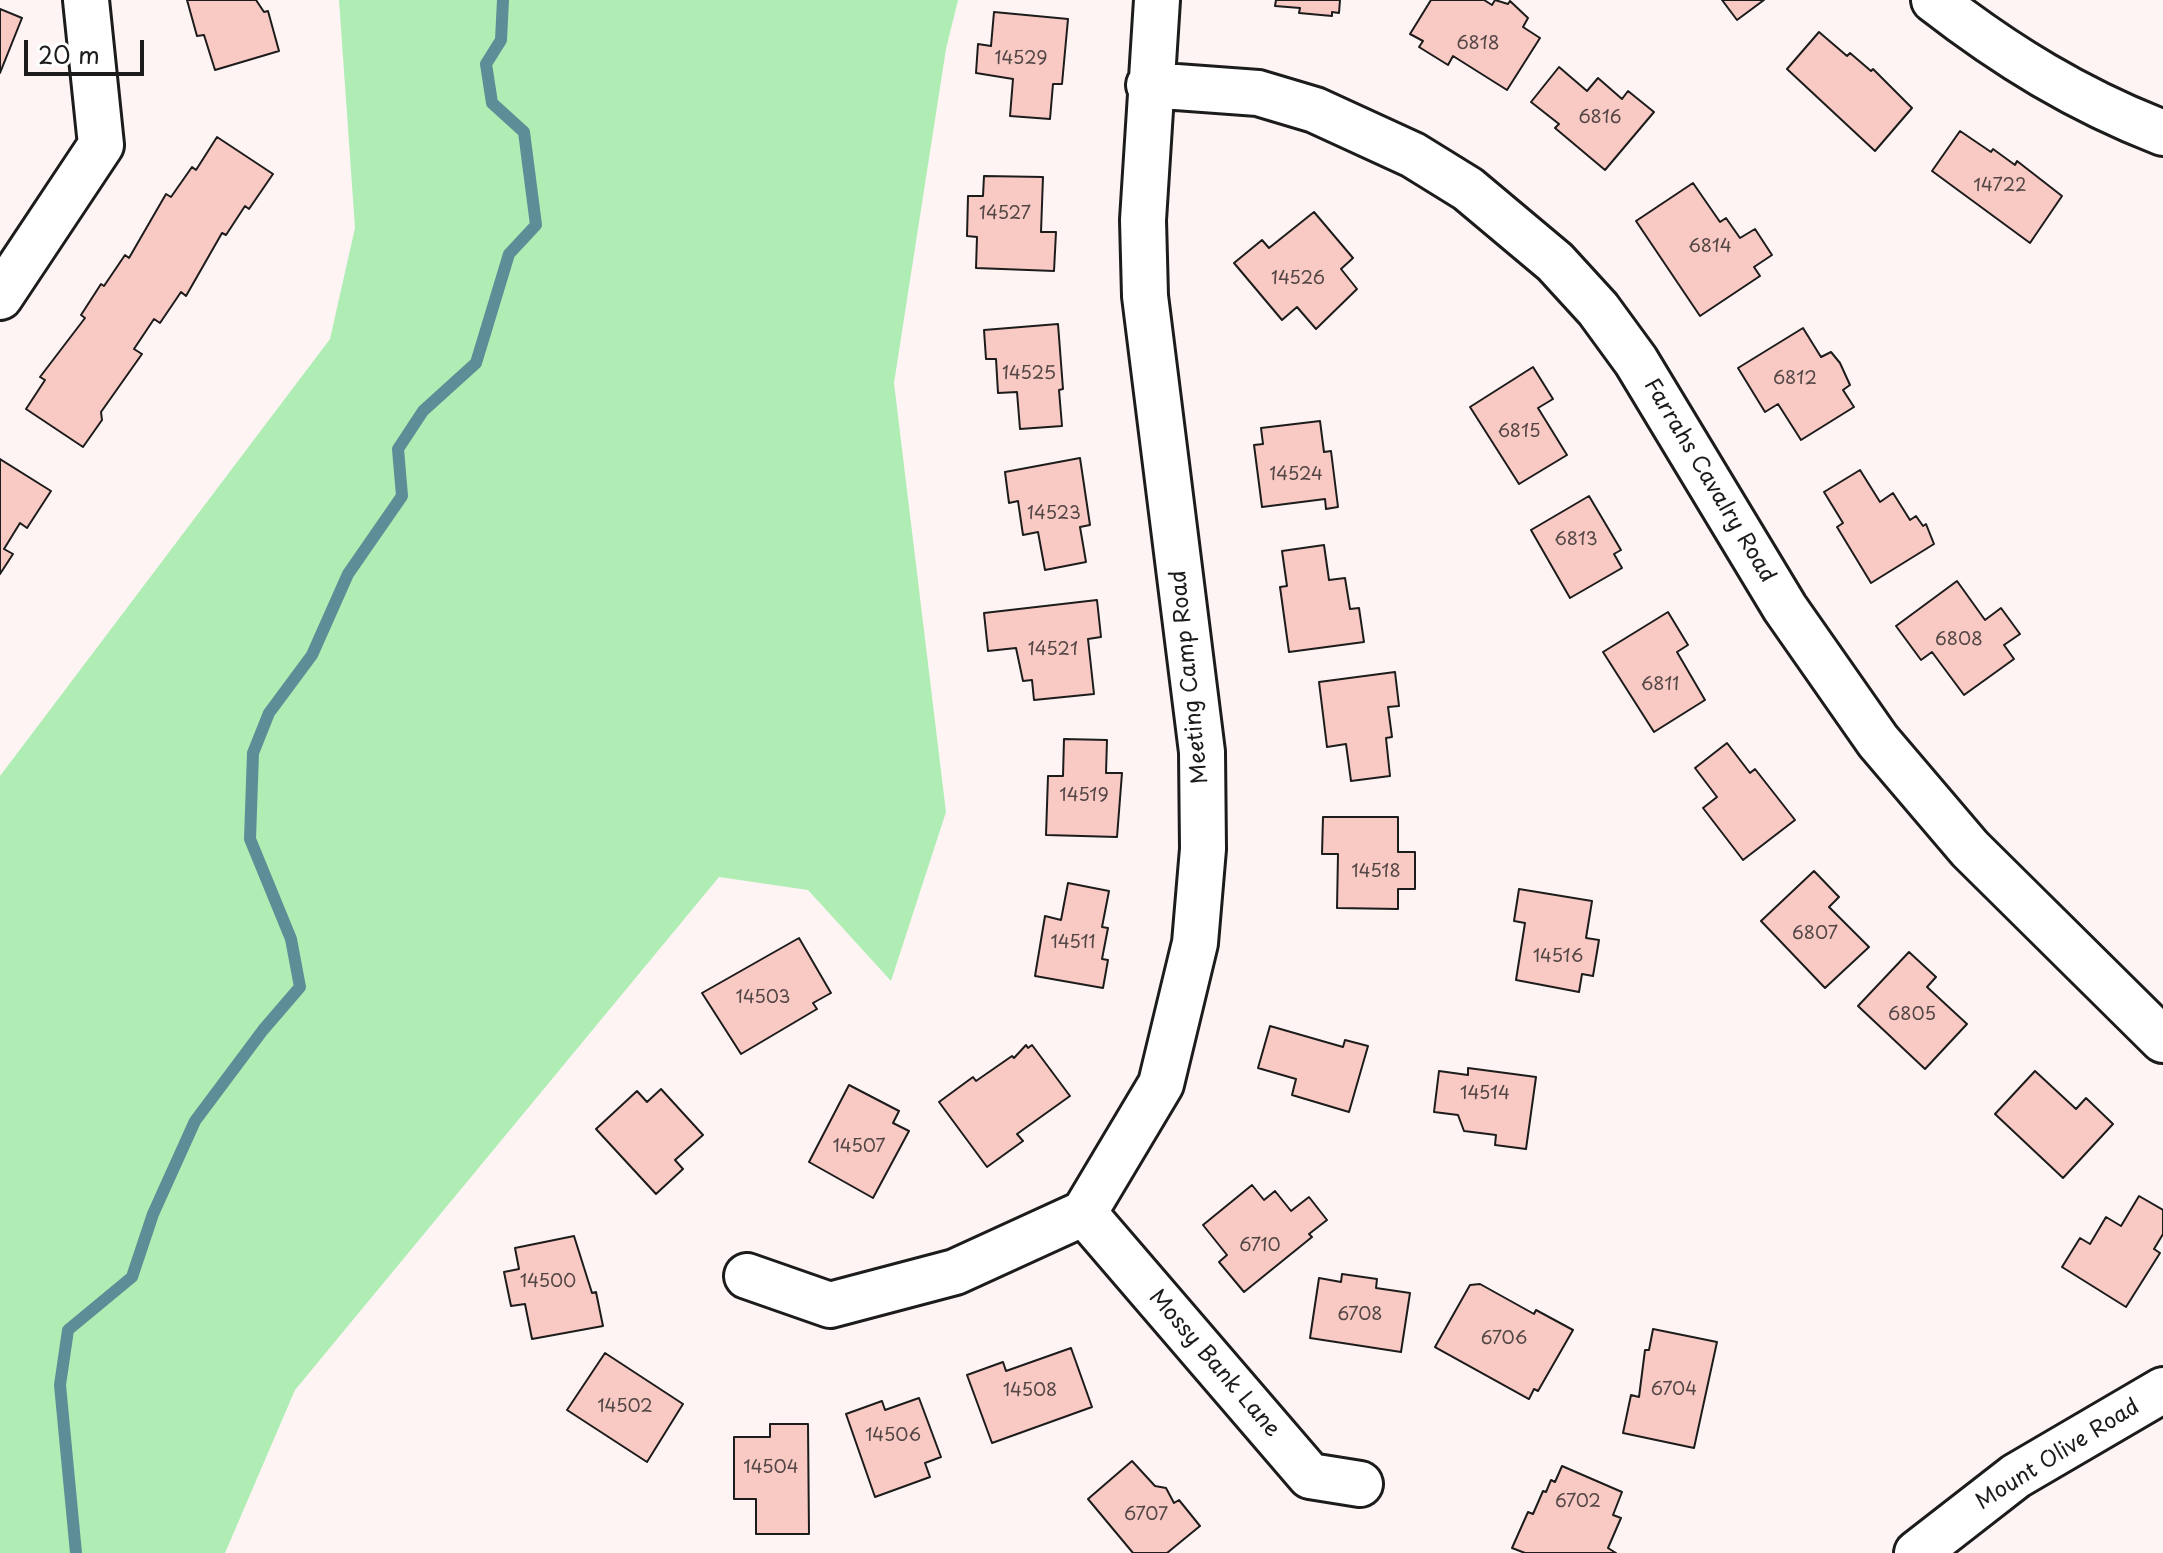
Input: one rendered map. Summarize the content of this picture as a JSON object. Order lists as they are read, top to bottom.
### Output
{
  "streets": {
    "street": [
      "Farrahs Cavalry Road",
      "Meeting Camp Road",
      "Mossy Bank Lane",
      "Mount Olive Road"
    ]
  },
  "crossings": [
    ["Farrahs Cavalry Road", "Meeting Camp Road"],
    ["Meeting Camp Road", "Mossy Bank Lane"]
  ],
  "house_numbers": [
    "6818",
    "14529",
    "6816",
    "14722",
    "14527",
    "6814",
    "14526",
    "14525",
    "6812",
    "6815",
    "14524",
    "14523",
    "6813",
    "6808",
    "14521",
    "6811",
    "14519",
    "14518",
    "6807",
    "14511",
    "14516",
    "14503",
    "6805",
    "14514",
    "14507",
    "6710",
    "14500",
    "6708",
    "6706",
    "6704",
    "14508",
    "14502",
    "14506",
    "14504",
    "6702",
    "6707"
  ],
  "scale_bar": "20 m"
}
